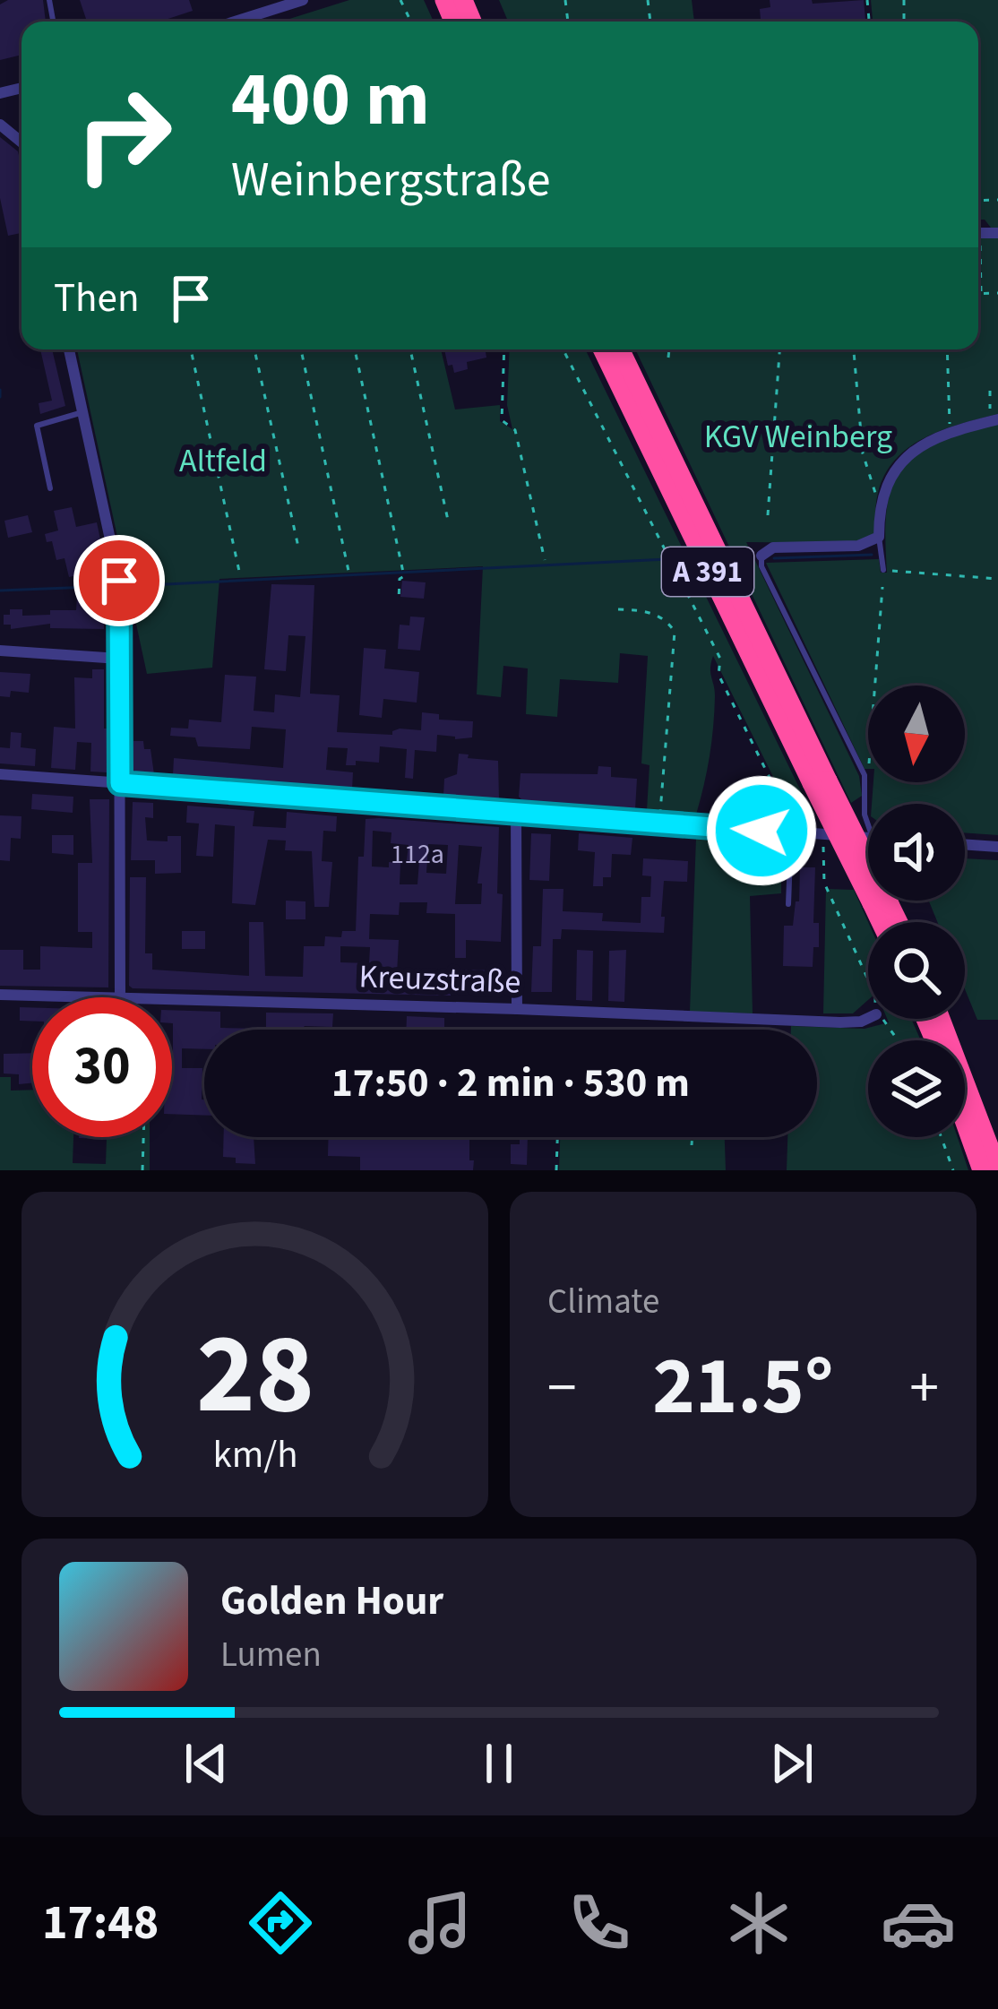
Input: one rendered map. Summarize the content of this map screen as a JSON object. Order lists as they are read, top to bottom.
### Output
{
  "streets": {
    "highway": ["A 391"],
    "street": ["Kreuzstraße"]
  },
  "parks": ["KGV Weinberg", "Altfeld"],
  "house_numbers": ["112a"],
  "north": "bottom",
  "page": {
    "turn": ["400 m", "Weinbergstraße"],
    "then": "Then",
    "limit": "30",
    "trip": "17:50 · 2 min · 530 m",
    "tile": "Climate",
    "heat": ["−", "21.5°", "+"],
    "song": ["Golden Hour", "Lumen"],
    "tabs": "17:48",
    "gauge": ["28", "km/h"]
  }
}
